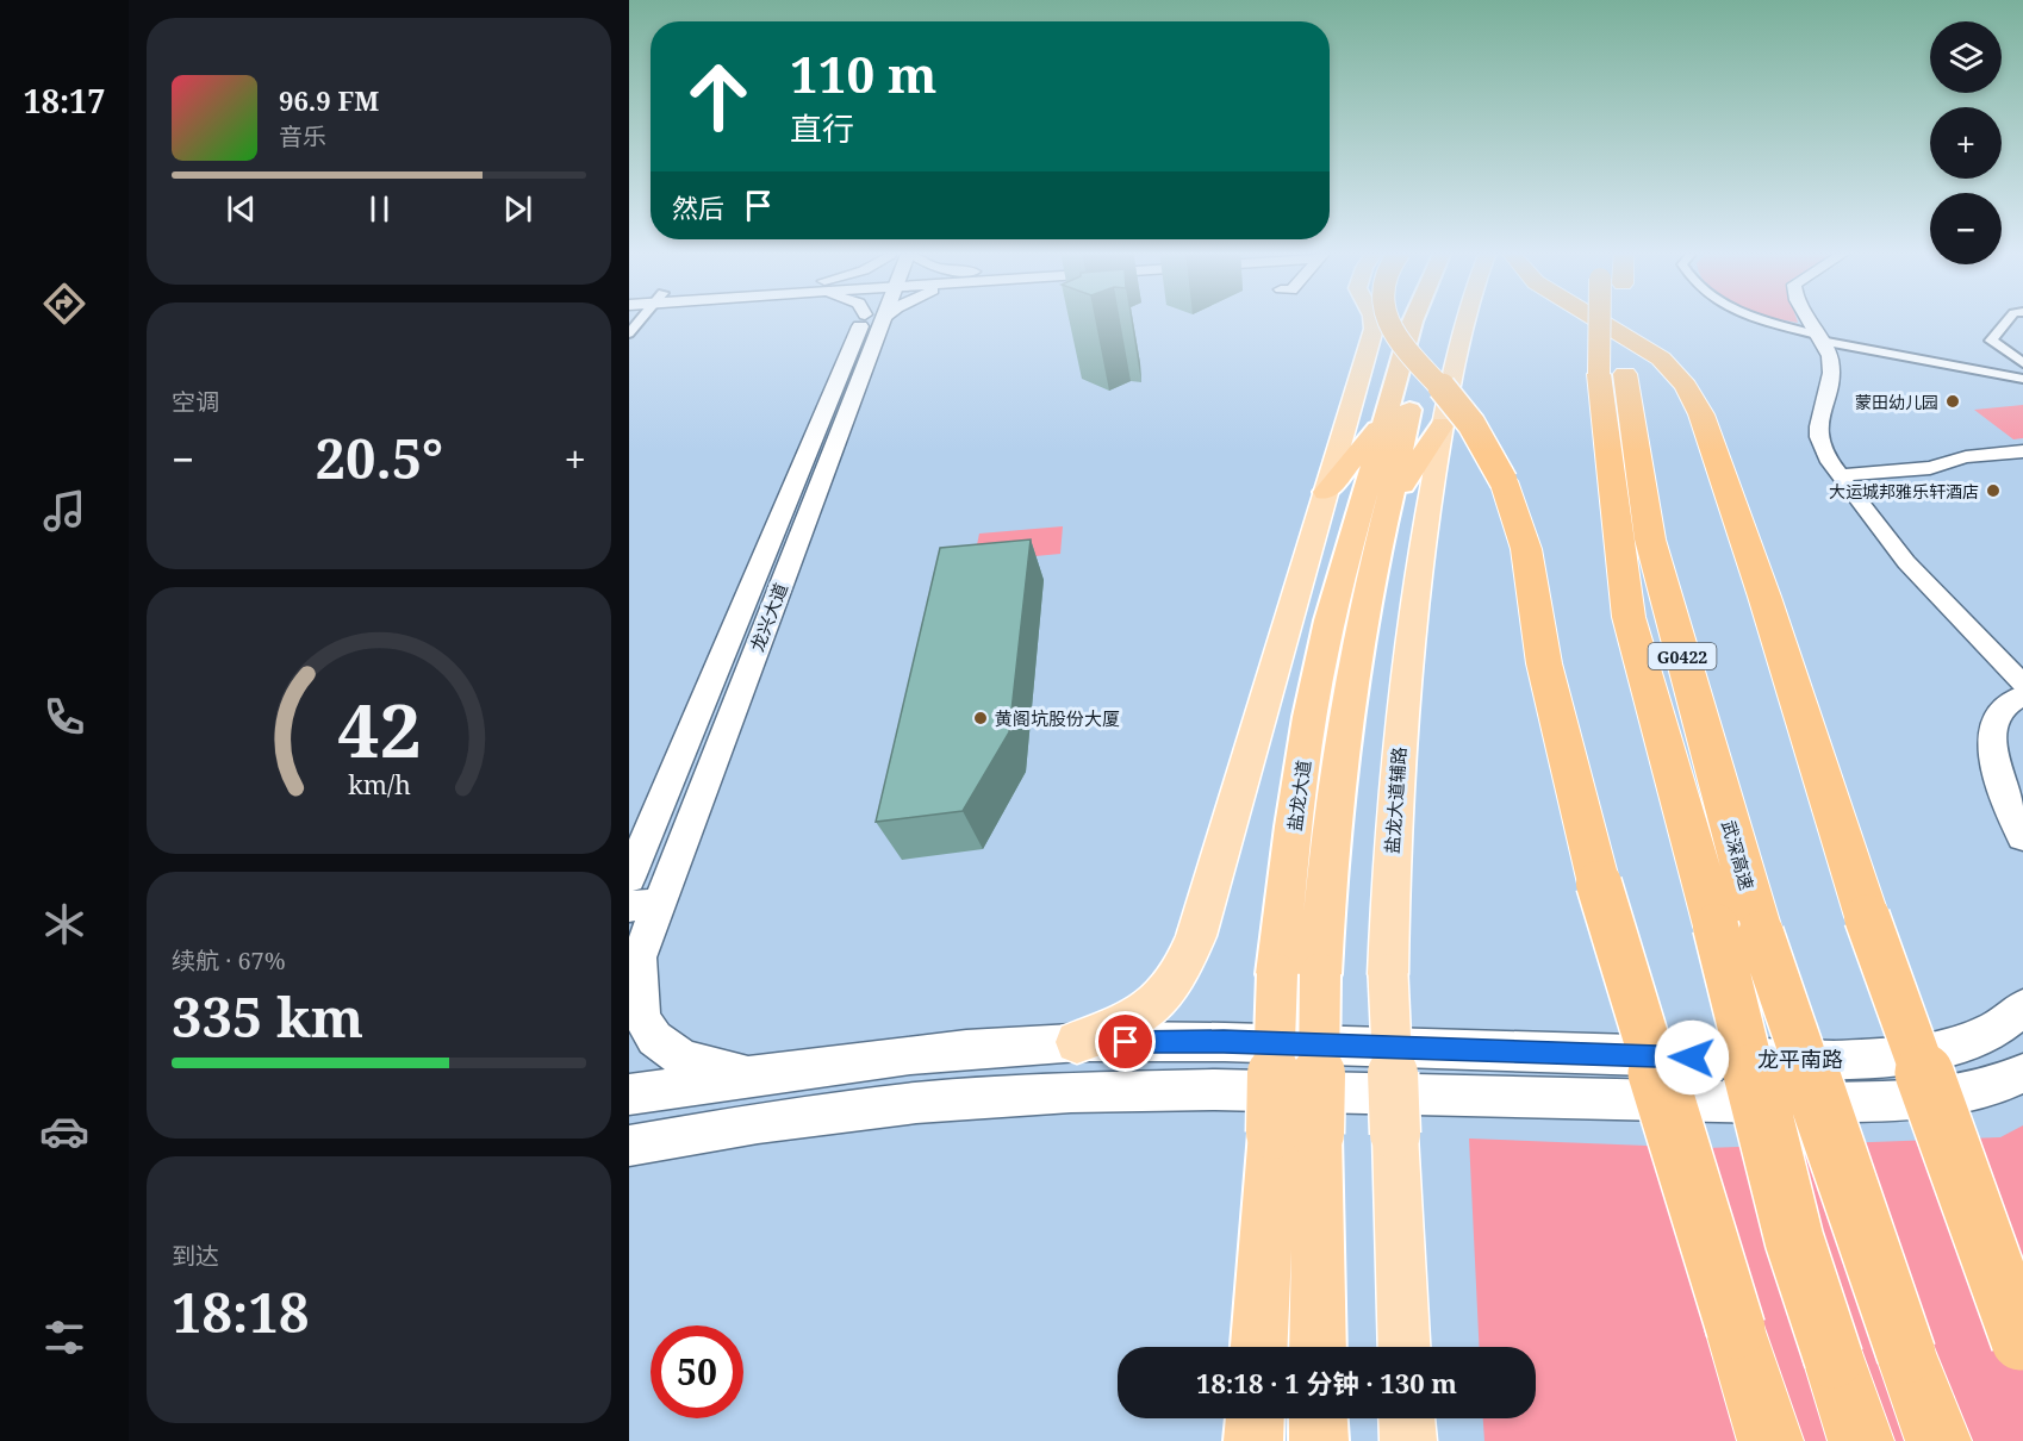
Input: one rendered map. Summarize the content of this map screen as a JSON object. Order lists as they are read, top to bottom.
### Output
{
  "streets": {
    "highway": ["G0422", "盐龙大道", "武深高速"],
    "main road": ["龙兴大道", "盐龙大道辅路", "龙平南路"]
  },
  "places": ["蒙田幼儿园", "大运城邦雅乐轩酒店", "黄阁坑股份大厦"],
  "page": {
    "tabs": "18:17",
    "map_buttons": ["+", "−"],
    "turn": ["110 m", "直行"],
    "song": ["96.9 FM", "音乐"],
    "then": "然后",
    "tile": [
      "空调",
      ["续航 · 67%", "335 km"],
      ["到达", "18:18"]
    ],
    "heat": ["−", "20.5°", "+"],
    "limit": "50",
    "trip": "18:18 · 1 分钟 · 130 m",
    "gauge": ["42", "km/h"]
  }
}
